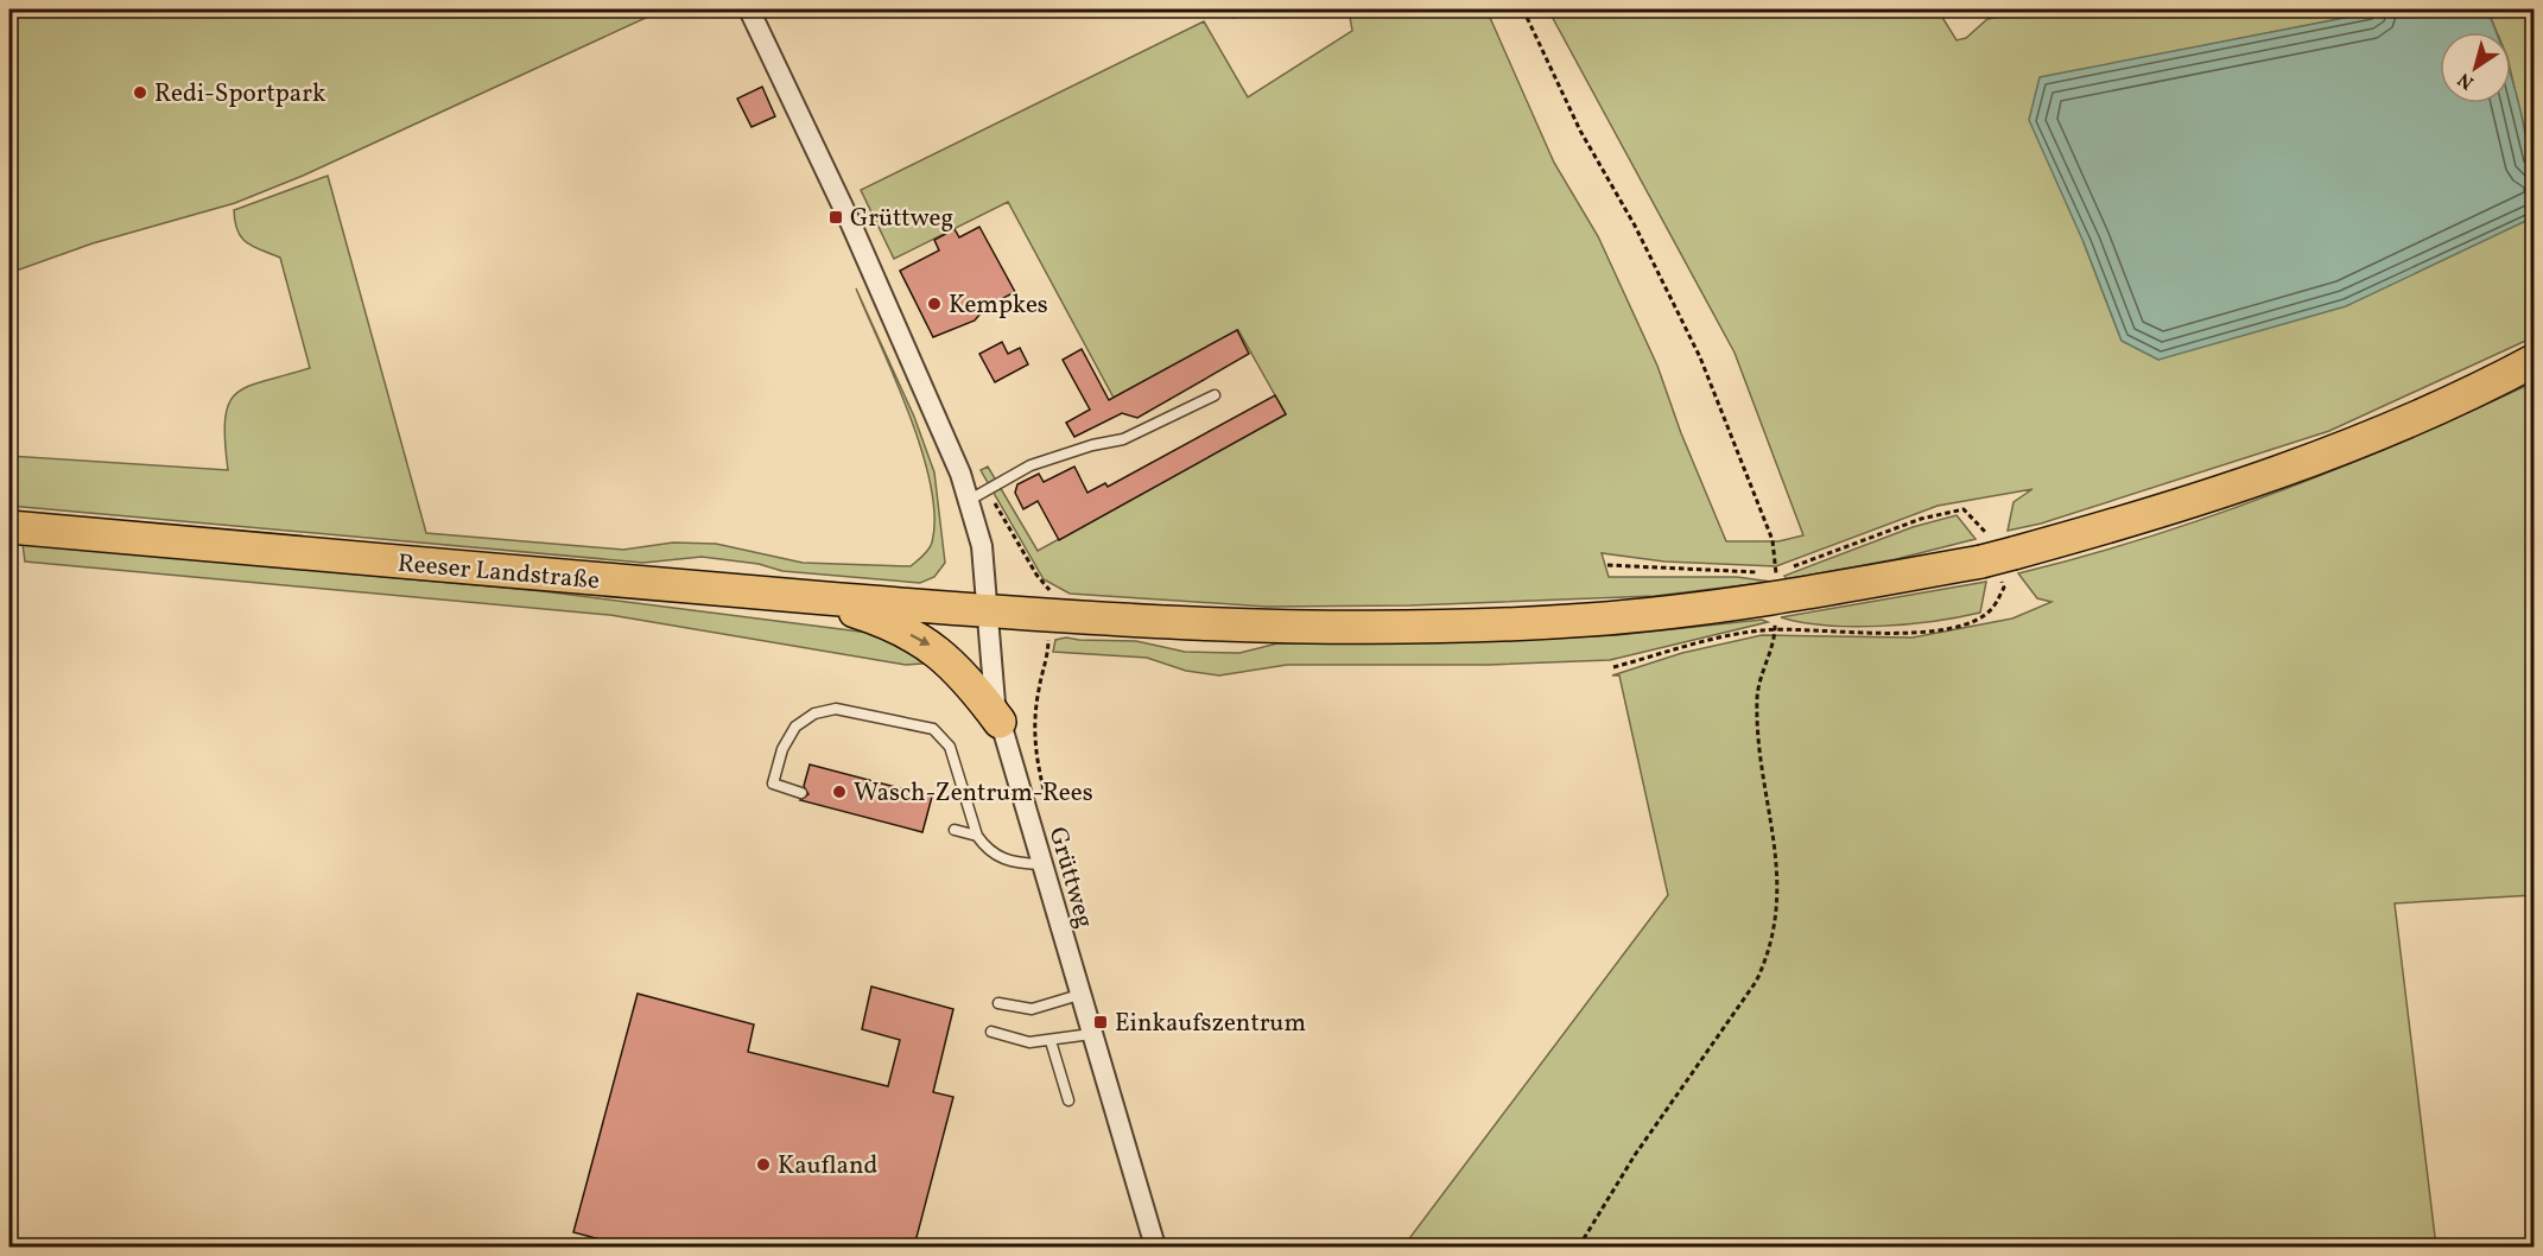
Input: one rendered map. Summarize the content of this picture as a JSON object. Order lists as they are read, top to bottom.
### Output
{
  "streets": {
    "main road": ["Reeser Landstraße"],
    "street": ["Grüttweg"]
  },
  "crossings": [
    ["Reeser Landstraße", "Grüttweg"]
  ],
  "places": {
    "other": [
      "Redi-Sportpark",
      "Kempkes",
      "Wasch-Zentrum-Rees",
      "Kaufland"
    ],
    "transit": ["Grüttweg", "Einkaufszentrum"]
  },
  "north": "bottom left"
}
